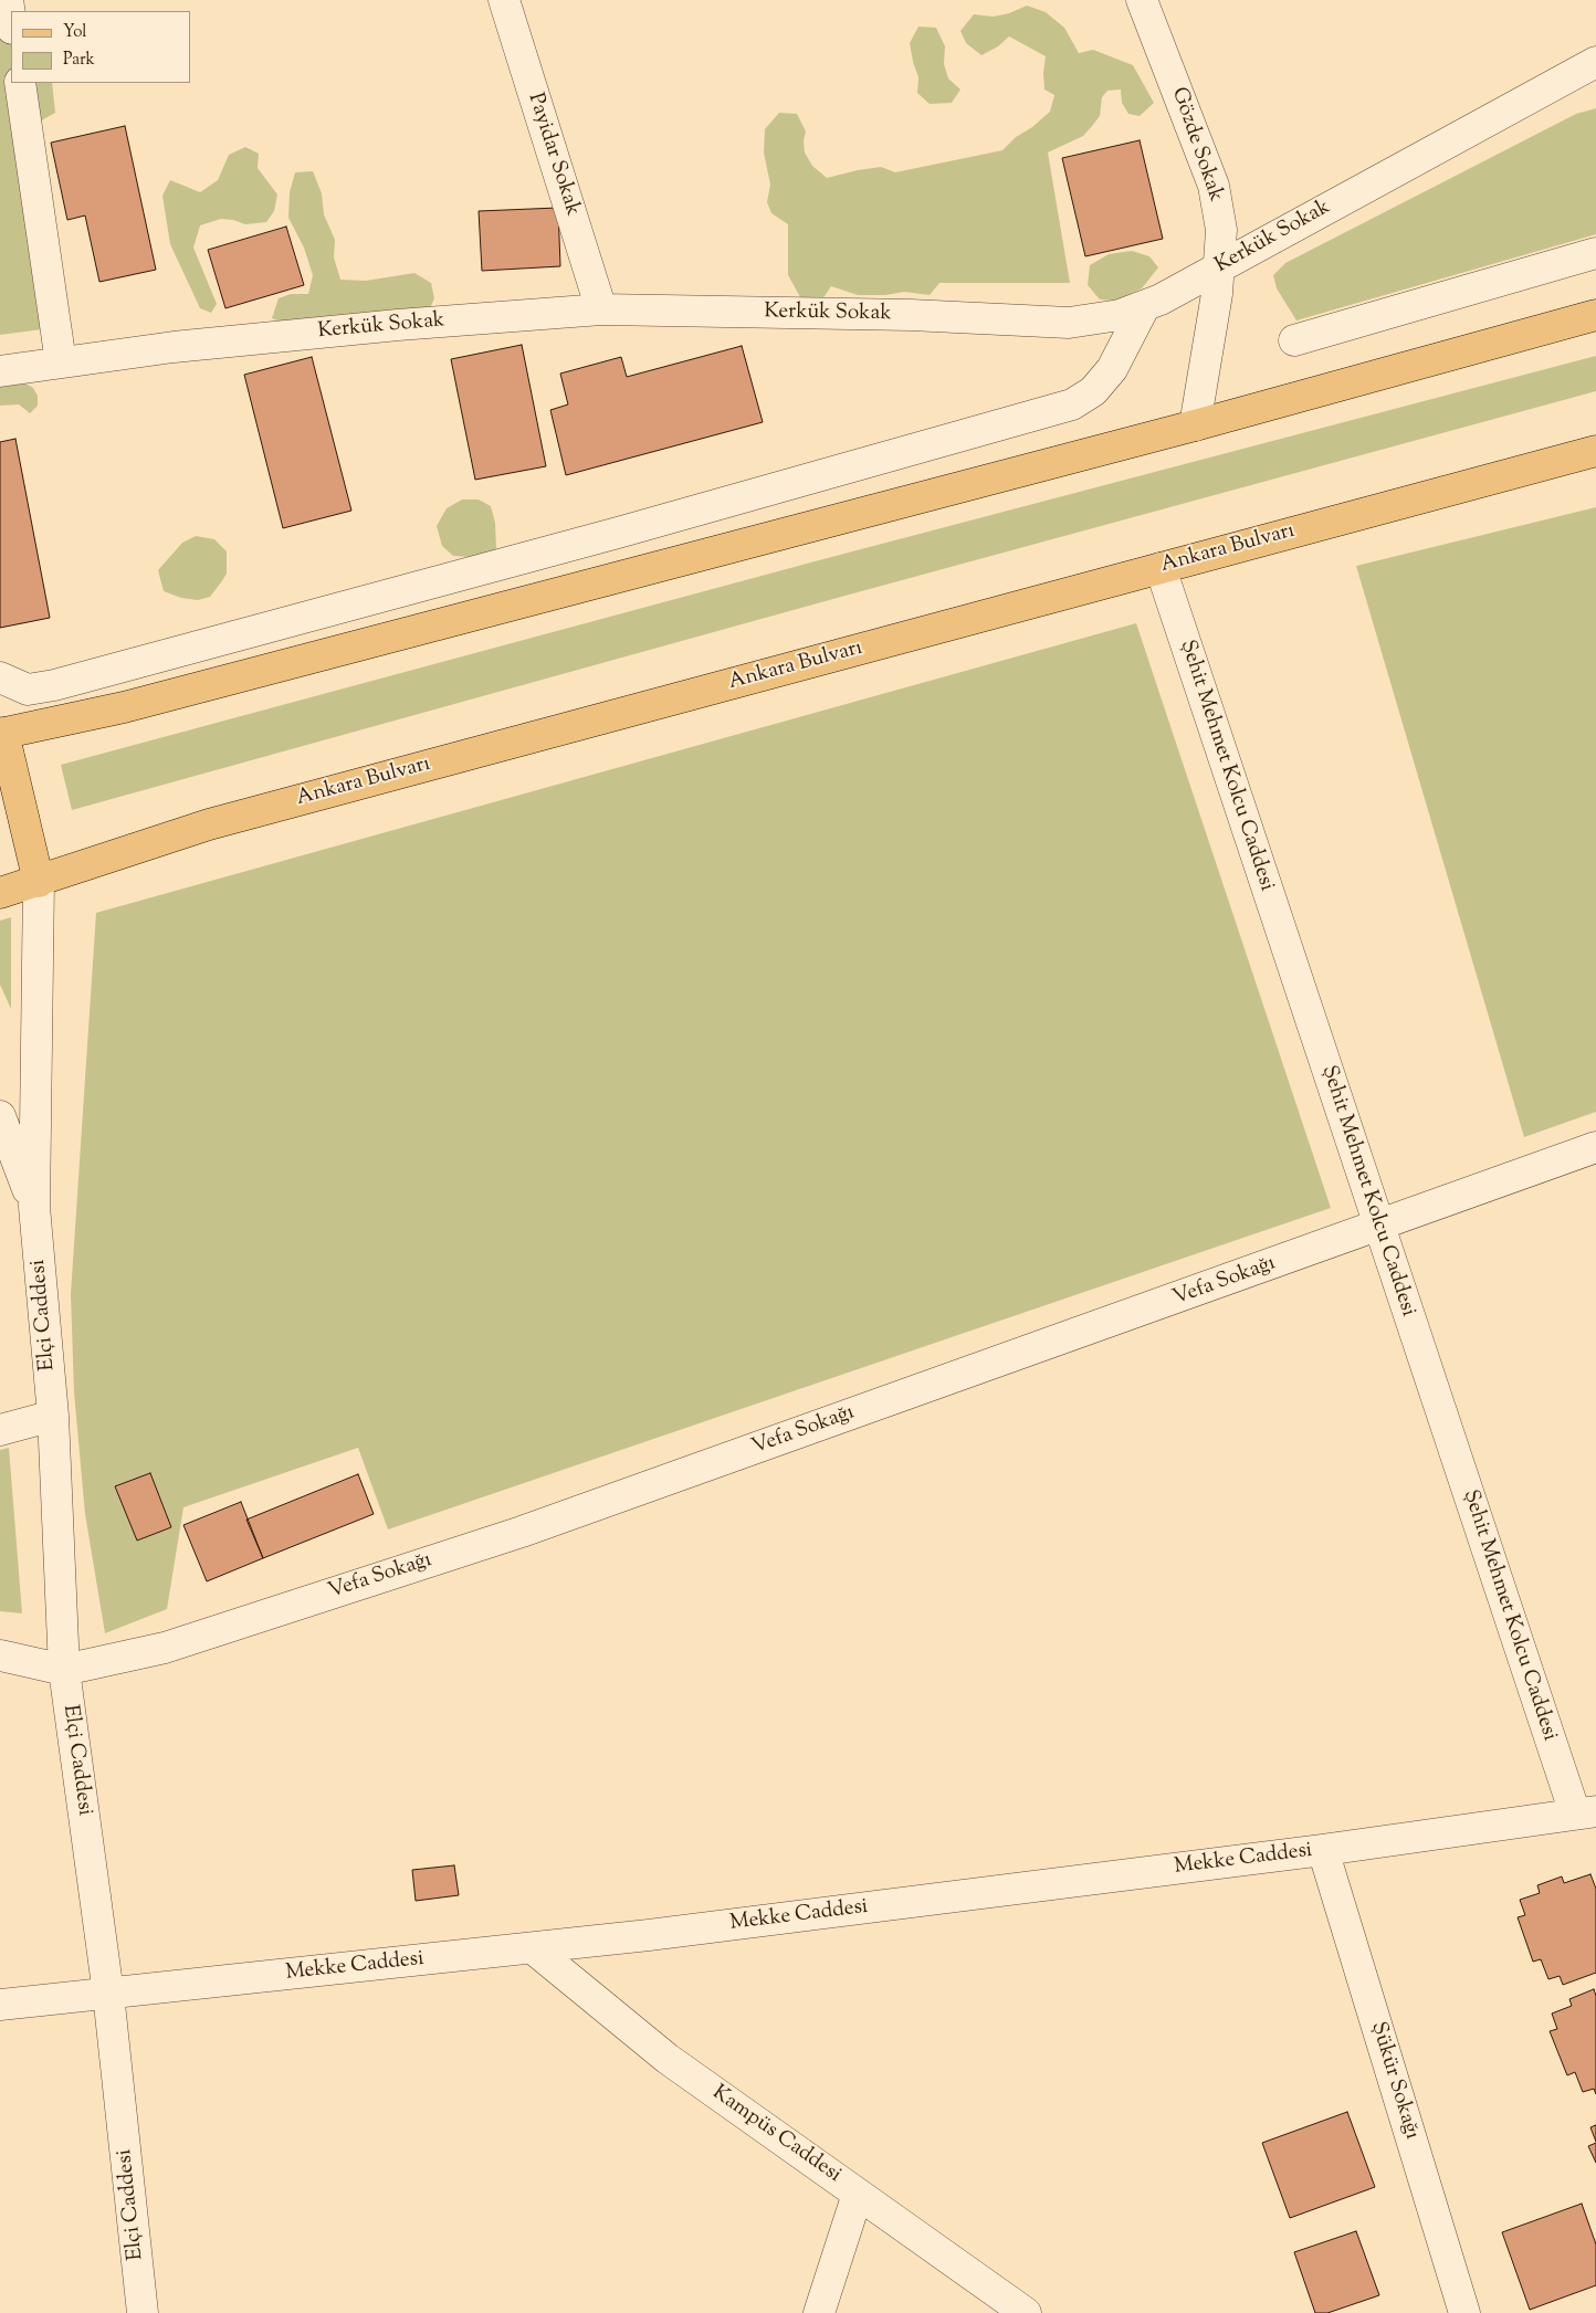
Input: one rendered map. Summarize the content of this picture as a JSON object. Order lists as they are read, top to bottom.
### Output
{
  "streets": {
    "main road": ["Ankara Bulvarı"],
    "street": [
      "Gözde Sokak",
      "Payidar Sokak",
      "Kerkük Sokak",
      "Şehit Mehmet Kolcu Caddesi",
      "Vefa Sokağı",
      "Elçi Caddesi",
      "Mekke Caddesi",
      "Şükür Sokağı",
      "Kampüs Caddesi"
    ]
  },
  "crossings": [
    ["Gözde Sokak", "Kerkük Sokak"],
    ["Payidar Sokak", "Kerkük Sokak"],
    ["Ankara Bulvarı", "Şehit Mehmet Kolcu Caddesi"],
    ["Ankara Bulvarı", "Elçi Caddesi"],
    ["Şehit Mehmet Kolcu Caddesi", "Vefa Sokağı"],
    ["Şehit Mehmet Kolcu Caddesi", "Mekke Caddesi"],
    ["Vefa Sokağı", "Elçi Caddesi"],
    ["Elçi Caddesi", "Mekke Caddesi"],
    ["Mekke Caddesi", "Şükür Sokağı"],
    ["Mekke Caddesi", "Kampüs Caddesi"]
  ],
  "legend": ["Yol", "Park"]
}
